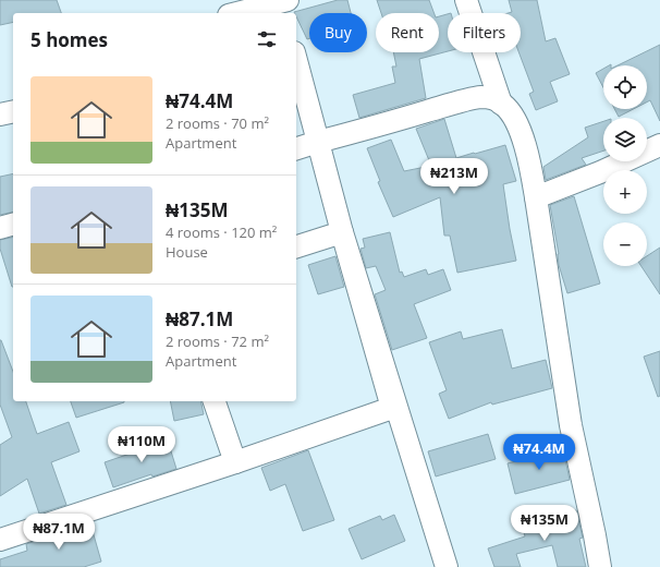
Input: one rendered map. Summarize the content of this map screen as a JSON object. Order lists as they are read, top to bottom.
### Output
{
  "page": {
    "chip": ["Buy", "Rent", "Filters"],
    "heading": "5 homes",
    "map_buttons": ["+", "−"],
    "list": [
      {
        "name": "₦74.4M",
        "note": "2 rooms · 70 m² · Apartment"
      },
      {
        "name": "₦135M",
        "note": "4 rooms · 120 m² · House"
      },
      {
        "name": "₦87.1M",
        "note": "2 rooms · 72 m² · Apartment"
      }
    ],
    "price": [
      "₦213M",
      "₦110M",
      "₦74.4M",
      "₦135M",
      "₦87.1M"
    ]
  }
}
